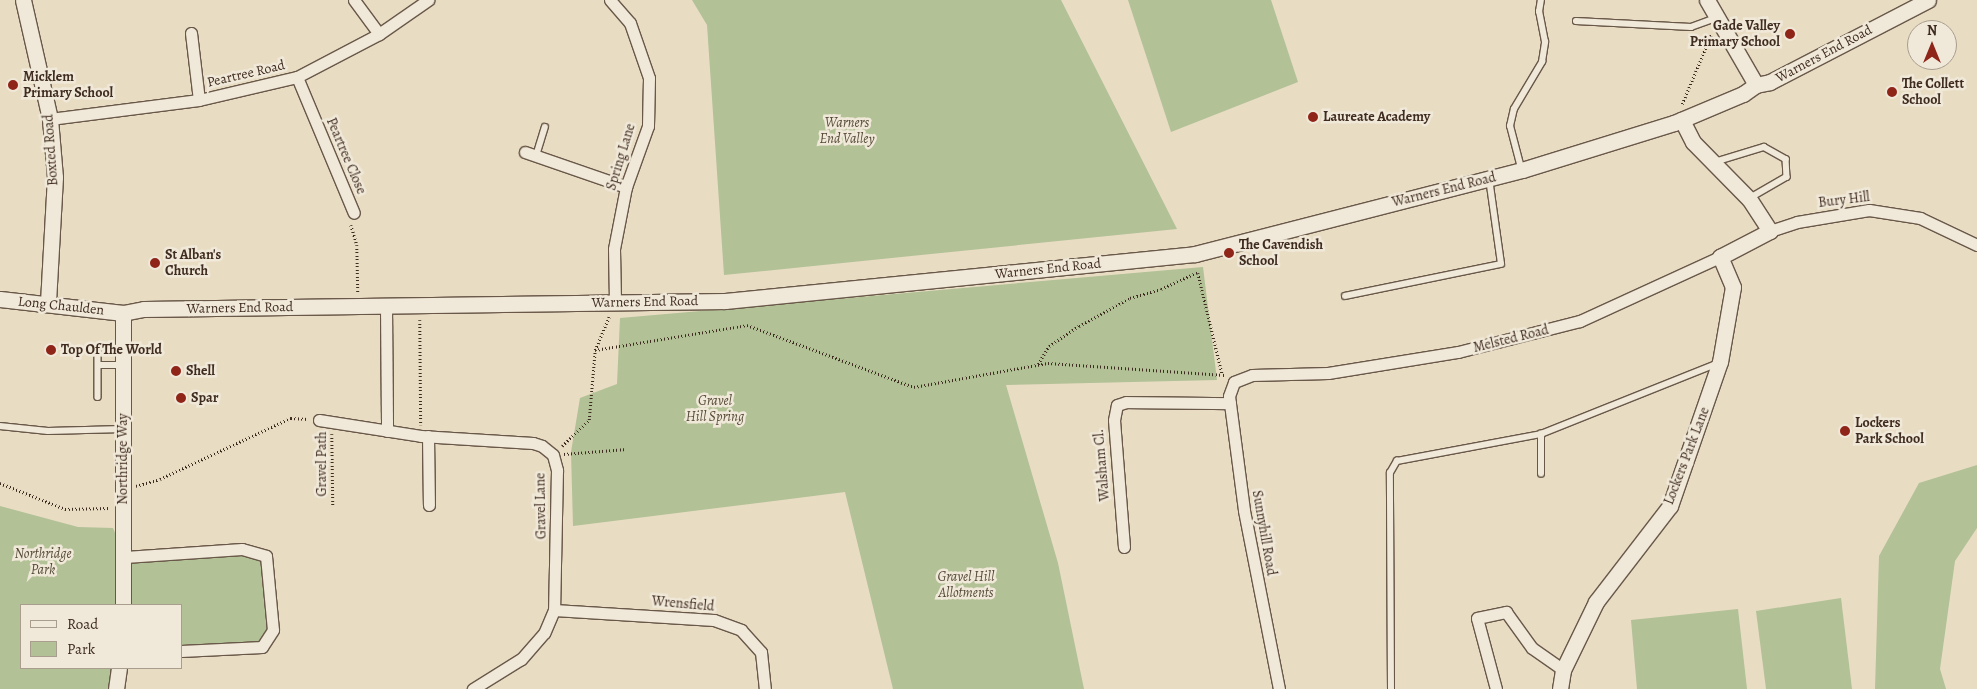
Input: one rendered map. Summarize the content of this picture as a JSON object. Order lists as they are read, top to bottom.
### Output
{
  "streets": {
    "street": [
      "Warners End Road",
      "Peartree Road",
      "Boxted Road",
      "Peartree Close",
      "Spring Lane",
      "Bury Hill",
      "Long Chaulden",
      "Melsted Road",
      "Lockers Park Lane",
      "Northridge Way",
      "Walsham Cl.",
      "Gravel Lane",
      "Sunnyhill Road",
      "Wrensfield"
    ],
    "path": ["Gravel Path"]
  },
  "crossings": [
    ["Warners End Road", "Peartree Close"],
    ["Warners End Road", "Spring Lane"],
    ["Warners End Road", "Long Chaulden"],
    ["Warners End Road", "Northridge Way"],
    ["Peartree Road", "Boxted Road"],
    ["Peartree Road", "Peartree Close"],
    ["Boxted Road", "Long Chaulden"],
    ["Bury Hill", "Melsted Road"],
    ["Long Chaulden", "Northridge Way"],
    ["Melsted Road", "Lockers Park Lane"],
    ["Melsted Road", "Sunnyhill Road"],
    ["Gravel Path", "Gravel Lane"],
    ["Walsham Cl.", "Sunnyhill Road"],
    ["Gravel Lane", "Wrensfield"]
  ],
  "parks": [
    "Warners End Valley",
    "Gravel Hill Spring",
    "Northridge Park",
    "Gravel Hill Allotments"
  ],
  "places": [
    "Gade Valley Primary School",
    "Micklem Primary School",
    "The Collett School",
    "Laureate Academy",
    "The Cavendish School",
    "St Alban's Church",
    "Top Of The World",
    "Shell",
    "Spar",
    "Lockers Park School"
  ],
  "legend": ["Road", "Park"],
  "north": "top"
}
